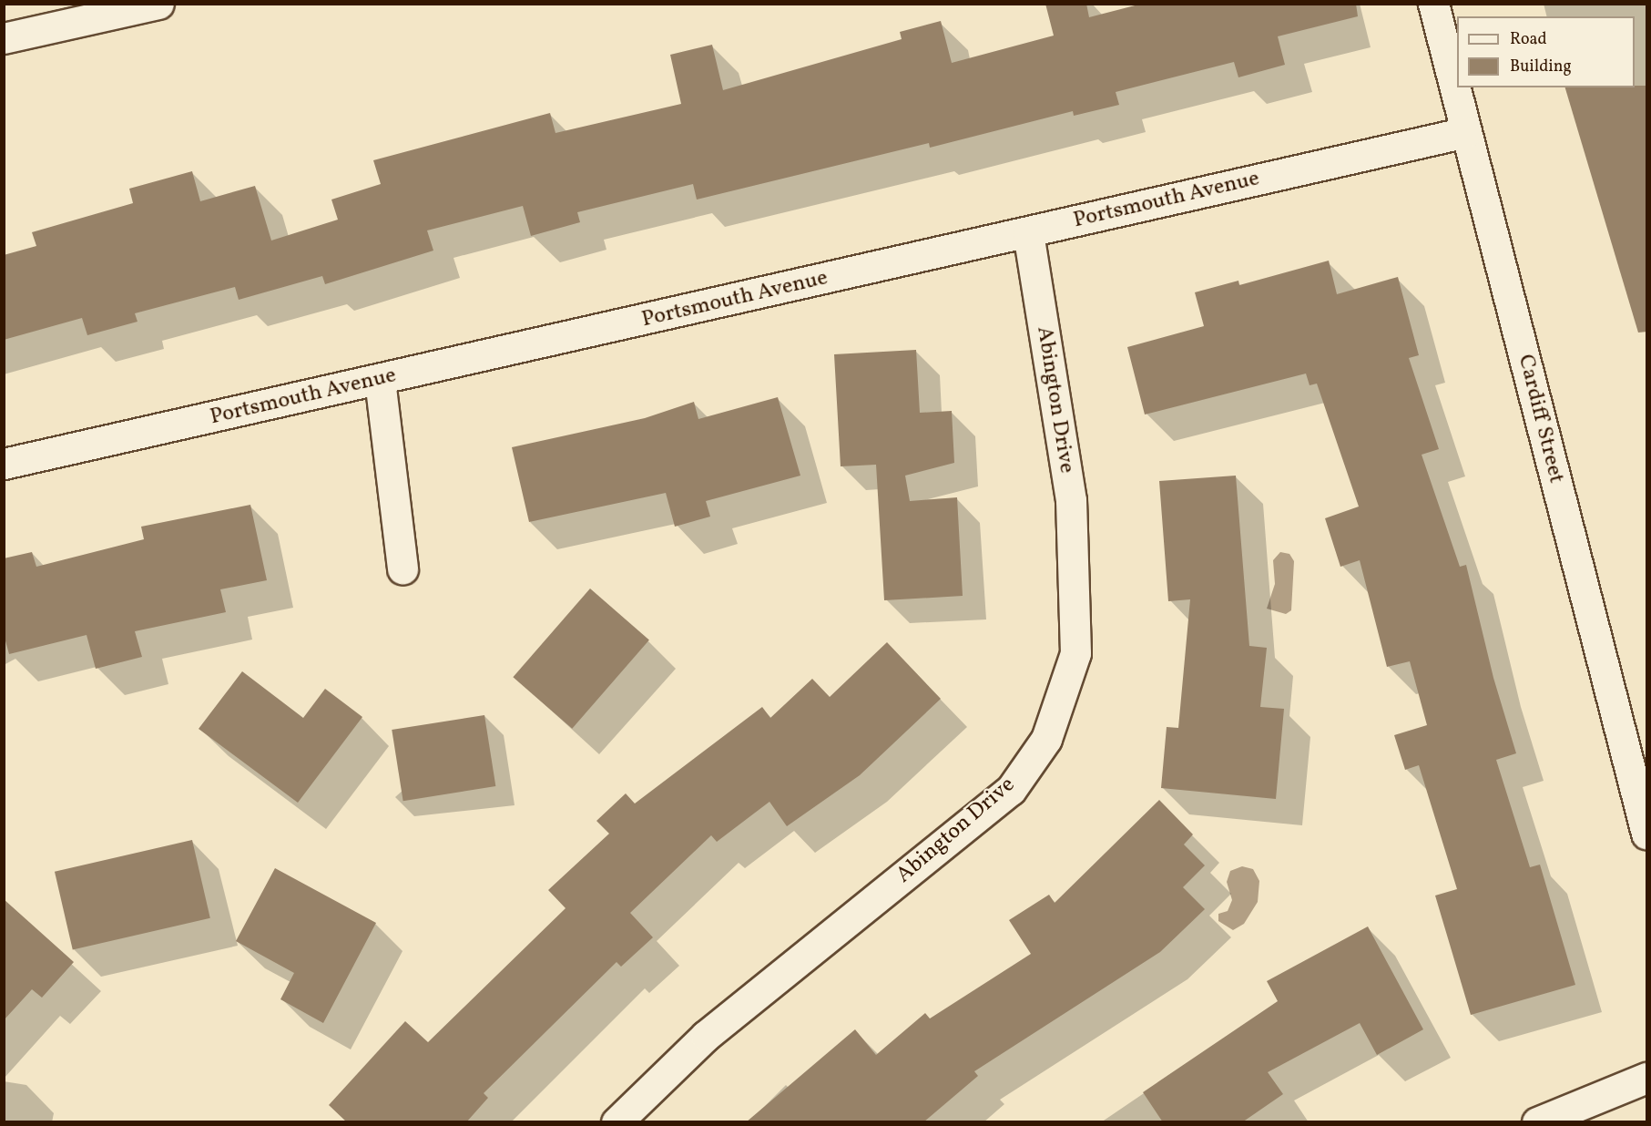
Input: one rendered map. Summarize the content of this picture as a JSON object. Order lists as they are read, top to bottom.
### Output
{
  "streets": {
    "street": ["Portsmouth Avenue", "Abington Drive", "Cardiff Street"]
  },
  "crossings": [
    ["Portsmouth Avenue", "Abington Drive"],
    ["Portsmouth Avenue", "Cardiff Street"]
  ],
  "legend": ["Road", "Building"]
}
